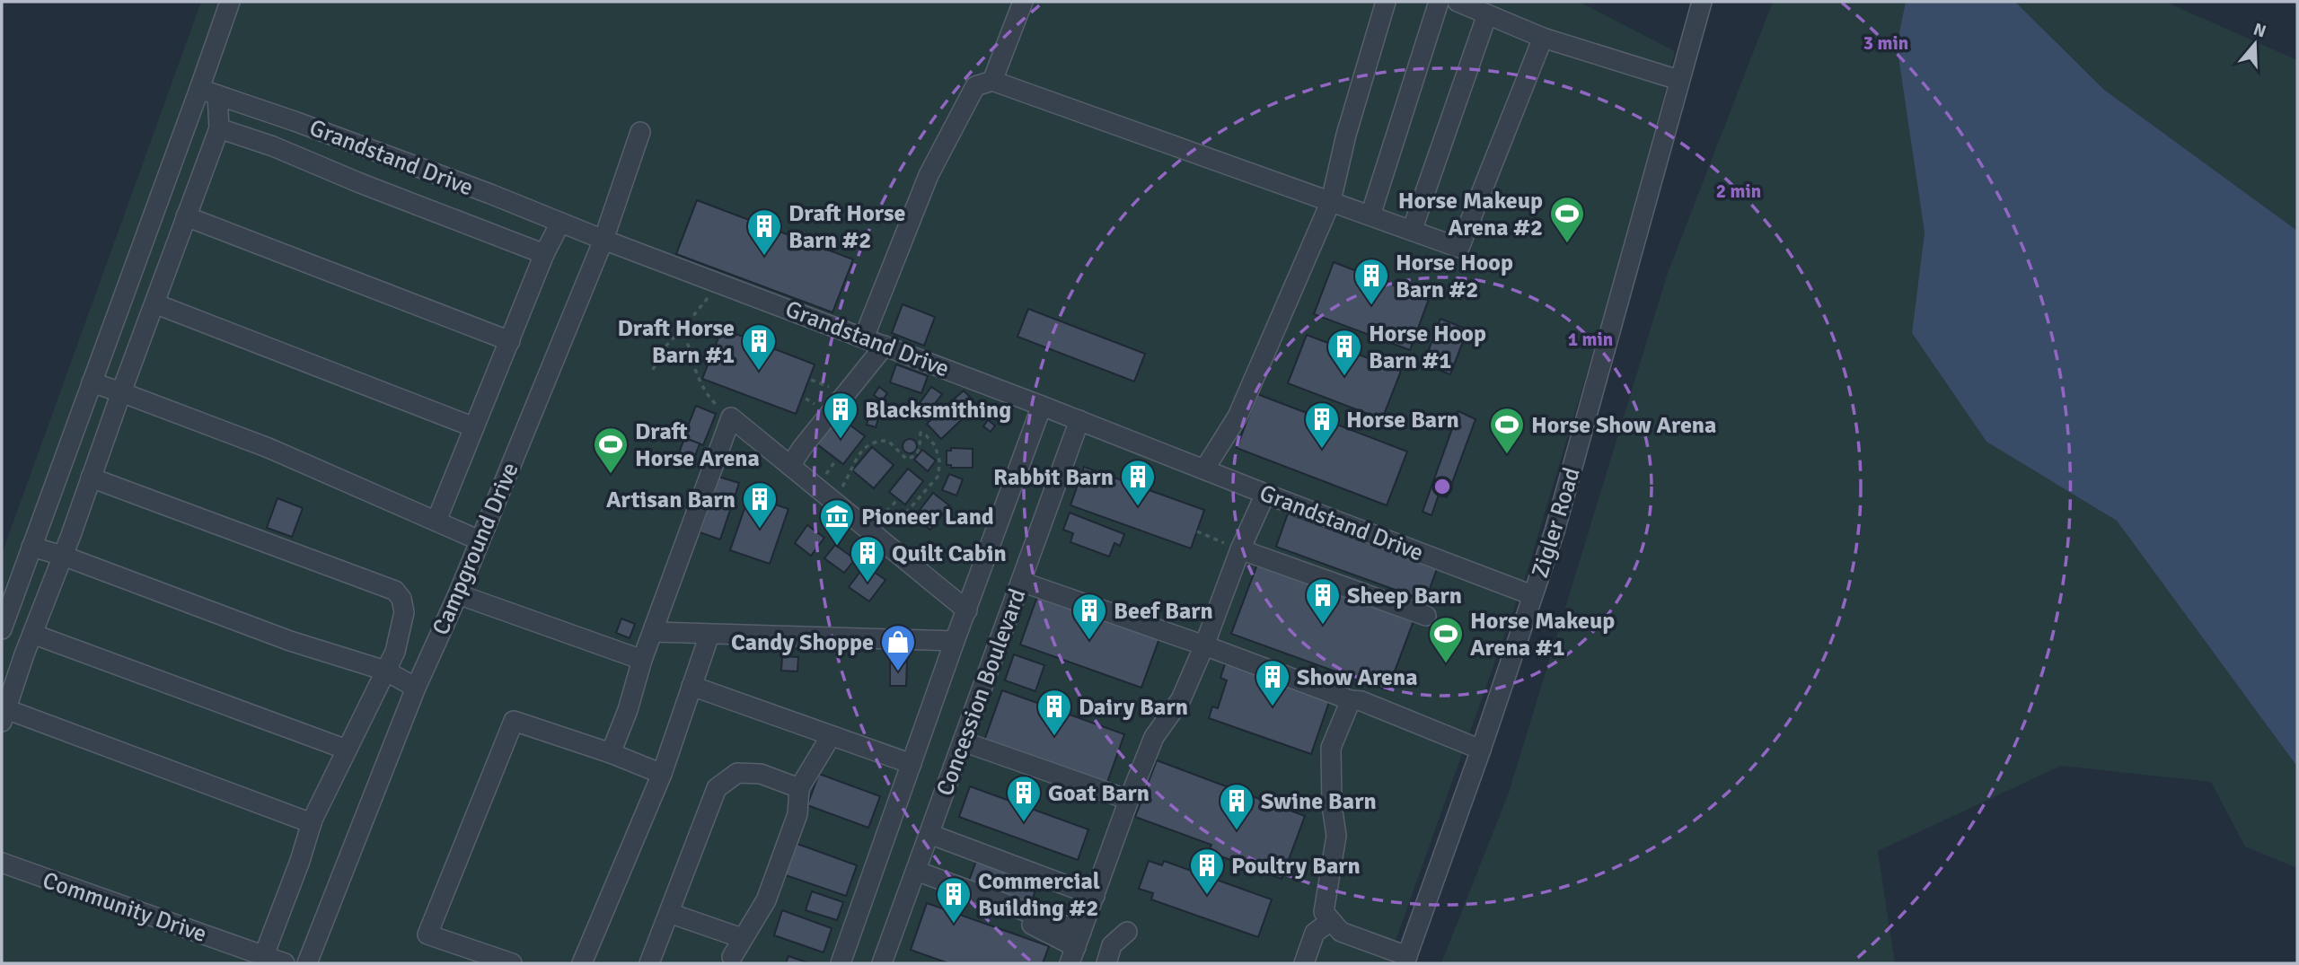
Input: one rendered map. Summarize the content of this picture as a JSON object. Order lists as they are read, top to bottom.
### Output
{
  "streets": {
    "street": [
      "Grandstand Drive",
      "Zigler Road",
      "Campground Drive",
      "Concession Boulevard",
      "Community Drive"
    ]
  },
  "crossings": [
    ["Grandstand Drive", "Zigler Road"],
    ["Grandstand Drive", "Campground Drive"],
    ["Grandstand Drive", "Concession Boulevard"]
  ],
  "places": {
    "sports": [
      "Horse Makeup Arena #2",
      "Horse Show Arena",
      "Draft Horse Arena",
      "Horse Makeup Arena #1"
    ],
    "building": [
      "Draft Horse Barn #2",
      "Horse Hoop Barn #2",
      "Draft Horse Barn #1",
      "Horse Hoop Barn #1",
      "Blacksmithing",
      "Horse Barn",
      "Rabbit Barn",
      "Artisan Barn",
      "Quilt Cabin",
      "Sheep Barn",
      "Beef Barn",
      "Show Arena",
      "Dairy Barn",
      "Goat Barn",
      "Swine Barn",
      "Poultry Barn",
      "Commercial Building #2"
    ],
    "museum": ["Pioneer Land"],
    "shop": ["Candy Shoppe"]
  },
  "north": "top",
  "rings": ["3 min", "2 min", "1 min"]
}
